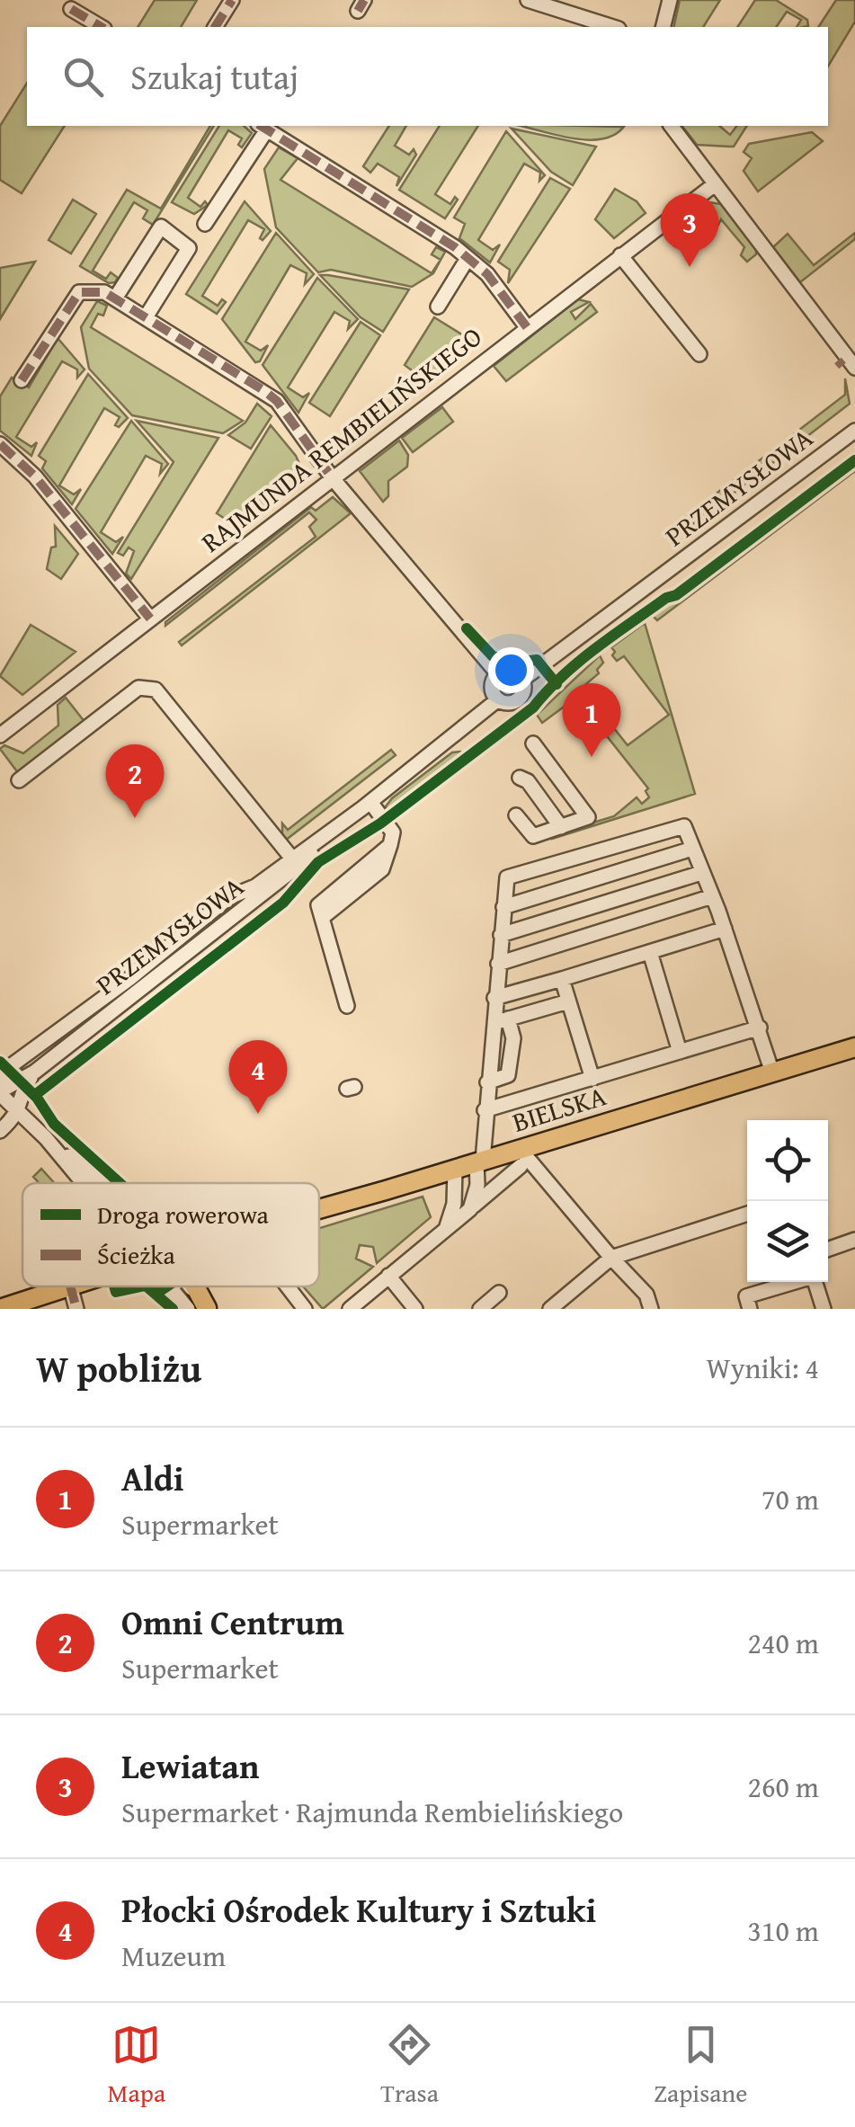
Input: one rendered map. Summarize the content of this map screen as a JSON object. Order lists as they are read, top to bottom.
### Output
{
  "streets": {
    "main road": ["BIELSKA"],
    "street": ["RAJMUNDA REMBIELIŃSKIEGO", "PRZEMYSŁOWA"]
  },
  "legend": ["Droga rowerowa", "Ścieżka"],
  "page": {
    "search": "Szukaj tutaj",
    "pins": [
      "3",
      "1",
      "2",
      "4"
    ],
    "heading": ["W pobliżu", "Wyniki: 4"],
    "list": [
      {
        "mark": "1",
        "name": "Aldi",
        "note": "Supermarket",
        "value": "70 m"
      },
      {
        "mark": "2",
        "name": "Omni Centrum",
        "note": "Supermarket",
        "value": "240 m"
      },
      {
        "mark": "3",
        "name": "Lewiatan",
        "note": "Supermarket · Rajmunda Rembielińskiego",
        "value": "260 m"
      },
      {
        "mark": "4",
        "name": "Płocki Ośrodek Kultury i Sztuki",
        "note": "Muzeum",
        "value": "310 m"
      }
    ],
    "nav": ["Mapa", "Trasa", "Zapisane"]
  }
}
